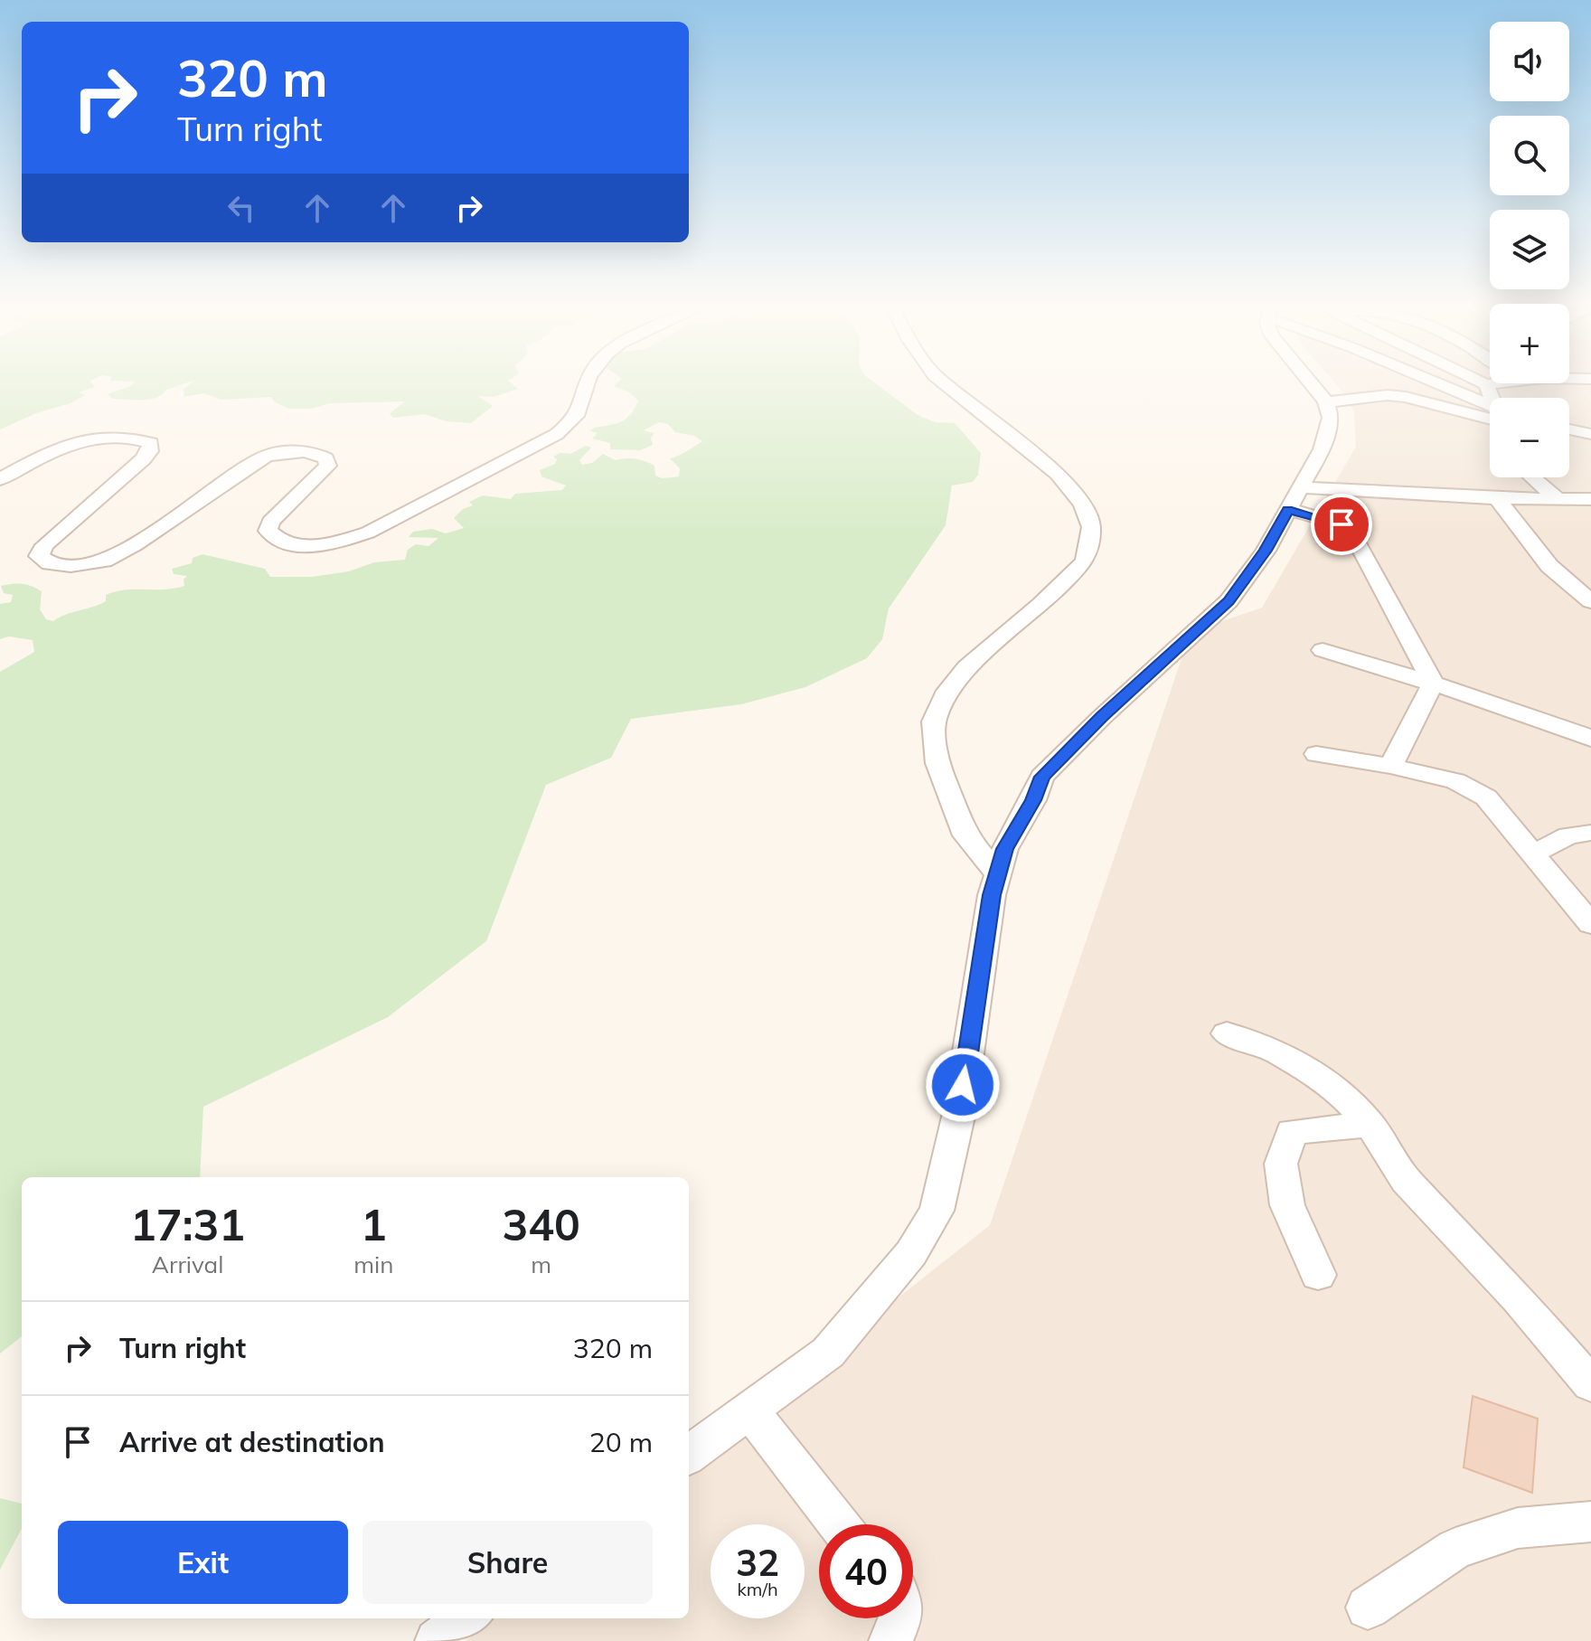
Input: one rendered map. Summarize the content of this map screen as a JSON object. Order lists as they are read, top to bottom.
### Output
{
  "page": {
    "map_buttons": ["+", "−"],
    "turn": ["320 m", "Turn right"],
    "eta": [
      "17:31",
      "Arrival",
      "1",
      "min",
      "340",
      "m"
    ],
    "list": [
      {
        "name": "Turn right",
        "value": "320 m"
      },
      {
        "name": "Arrive at destination",
        "value": "20 m"
      }
    ],
    "buttons": ["Exit", "Share"],
    "speed": "32 km/h",
    "limit": "40"
  }
}
